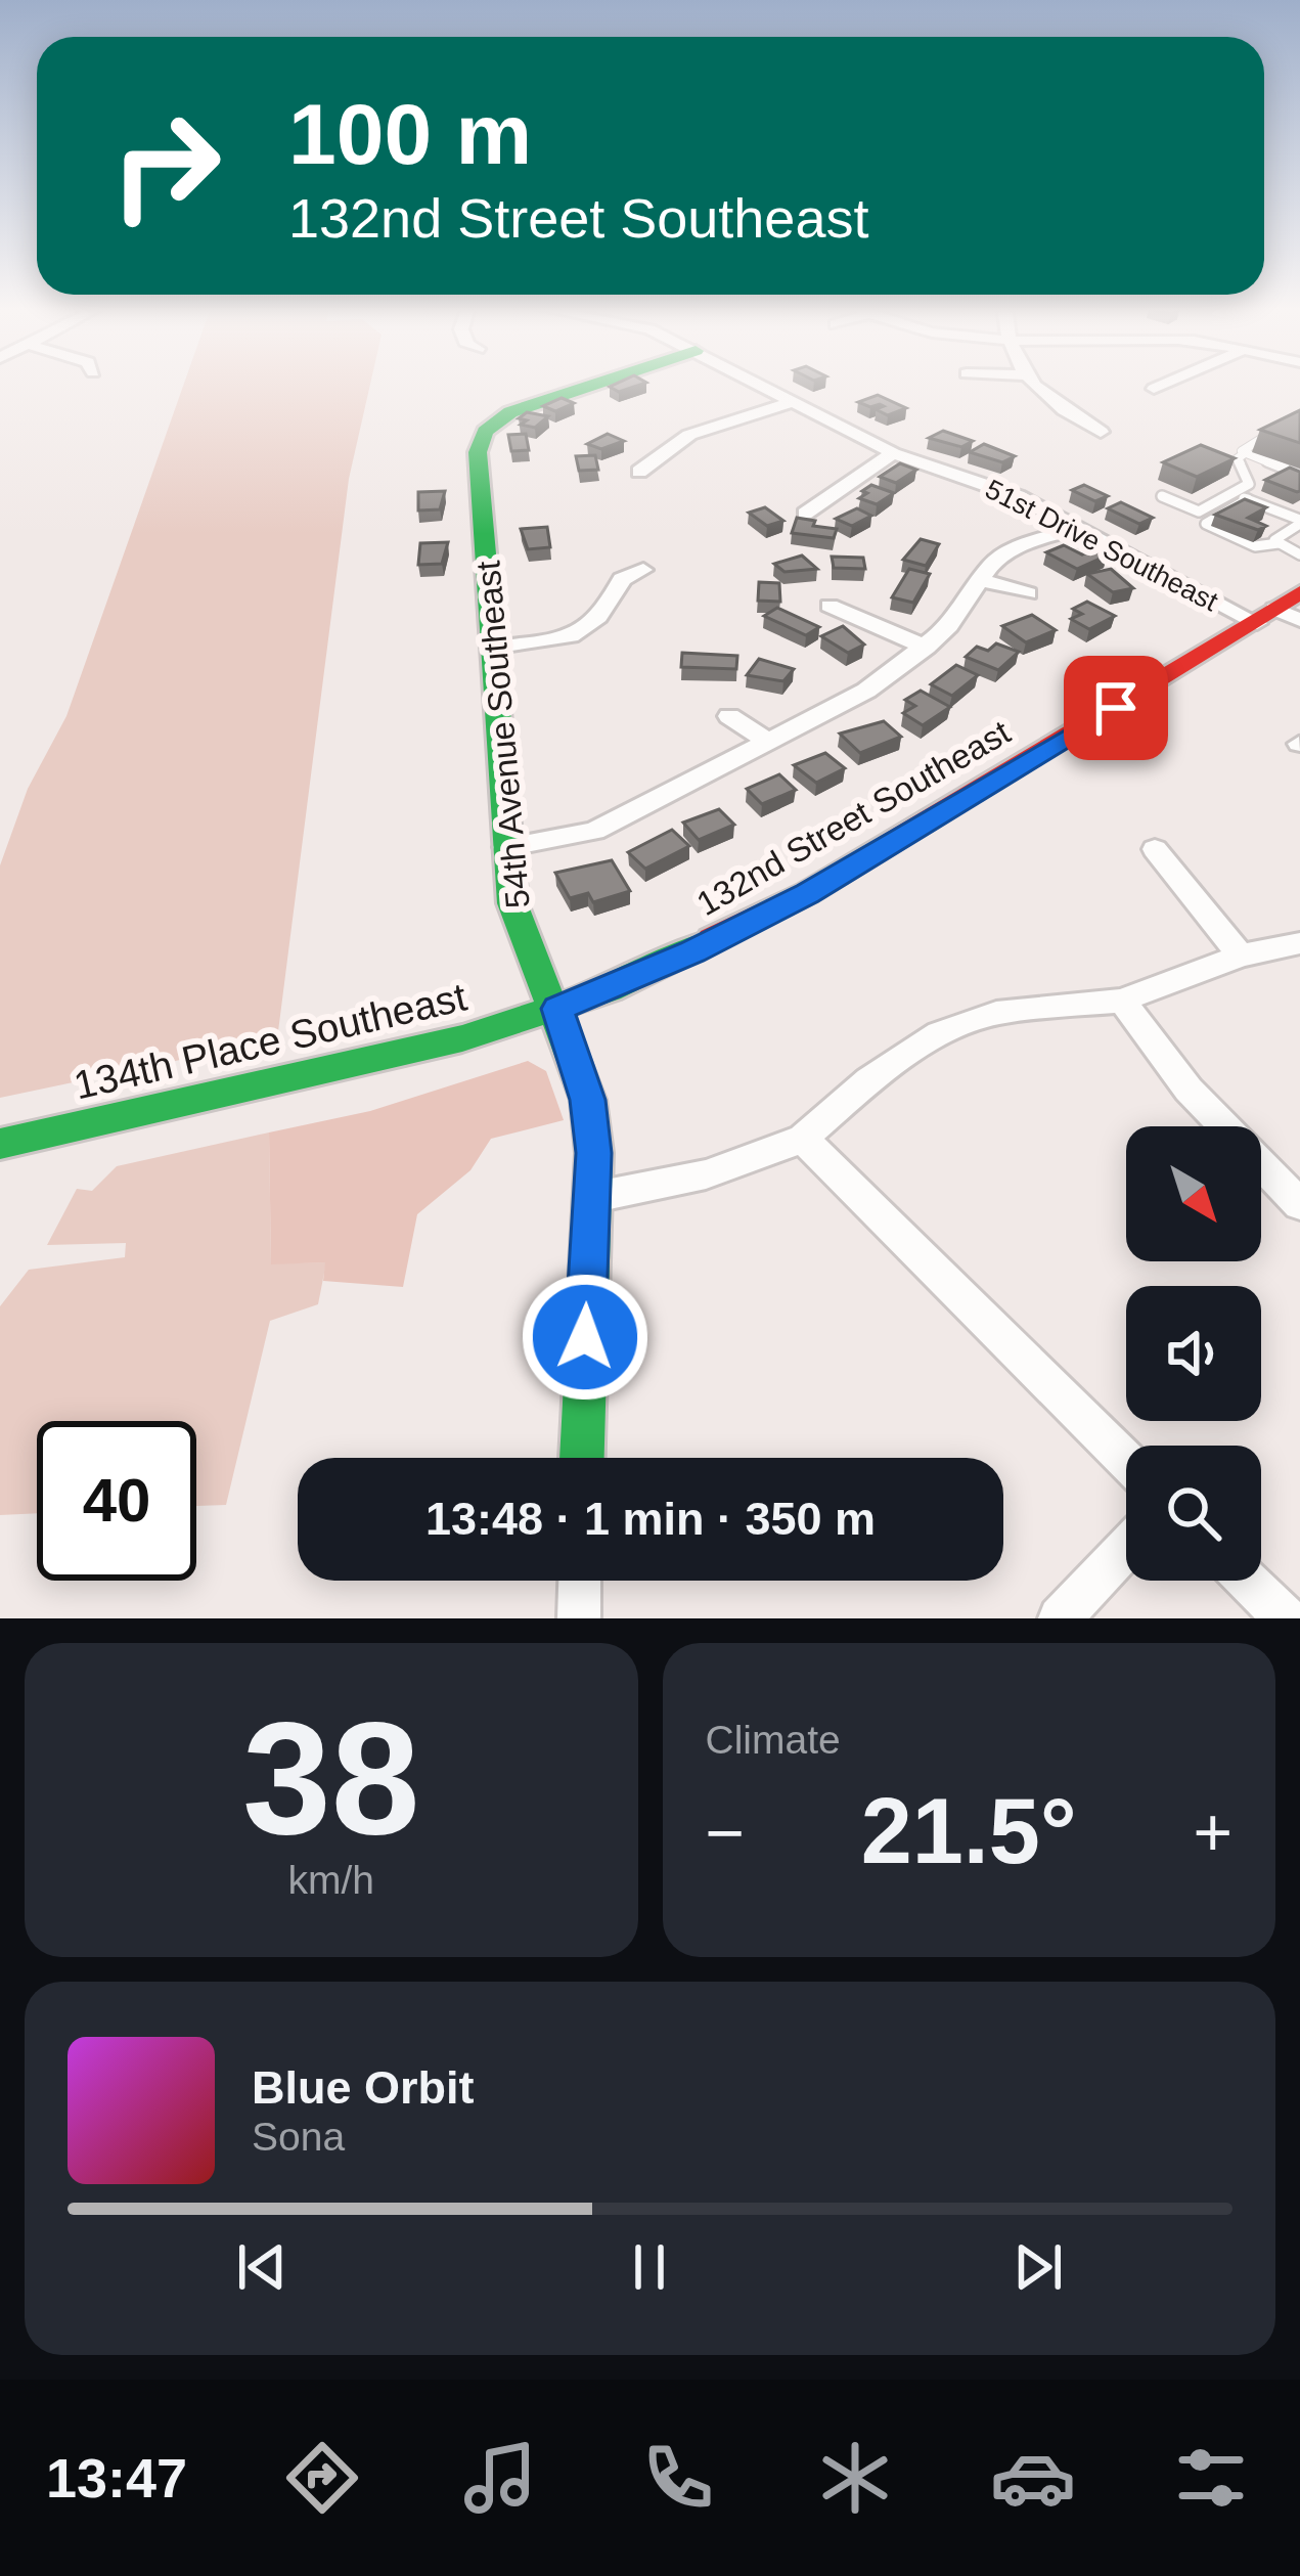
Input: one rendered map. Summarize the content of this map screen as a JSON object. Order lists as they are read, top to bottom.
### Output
{
  "streets": {
    "street": [
      "51st Drive Southeast",
      "54th Avenue Southeast",
      "132nd Street Southeast",
      "134th Place Southeast"
    ]
  },
  "crossings": [
    ["51st Drive Southeast", "132nd Street Southeast"],
    ["54th Avenue Southeast", "132nd Street Southeast"],
    ["54th Avenue Southeast", "134th Place Southeast"],
    ["132nd Street Southeast", "134th Place Southeast"]
  ],
  "north": "bottom right",
  "page": {
    "turn": ["100 m", "132nd Street Southeast"],
    "limit": "40",
    "trip": "13:48 · 1 min · 350 m",
    "tile": [
      ["38", "km/h"],
      "Climate"
    ],
    "heat": ["−", "21.5°", "+"],
    "song": ["Blue Orbit", "Sona"],
    "tabs": "13:47"
  }
}
